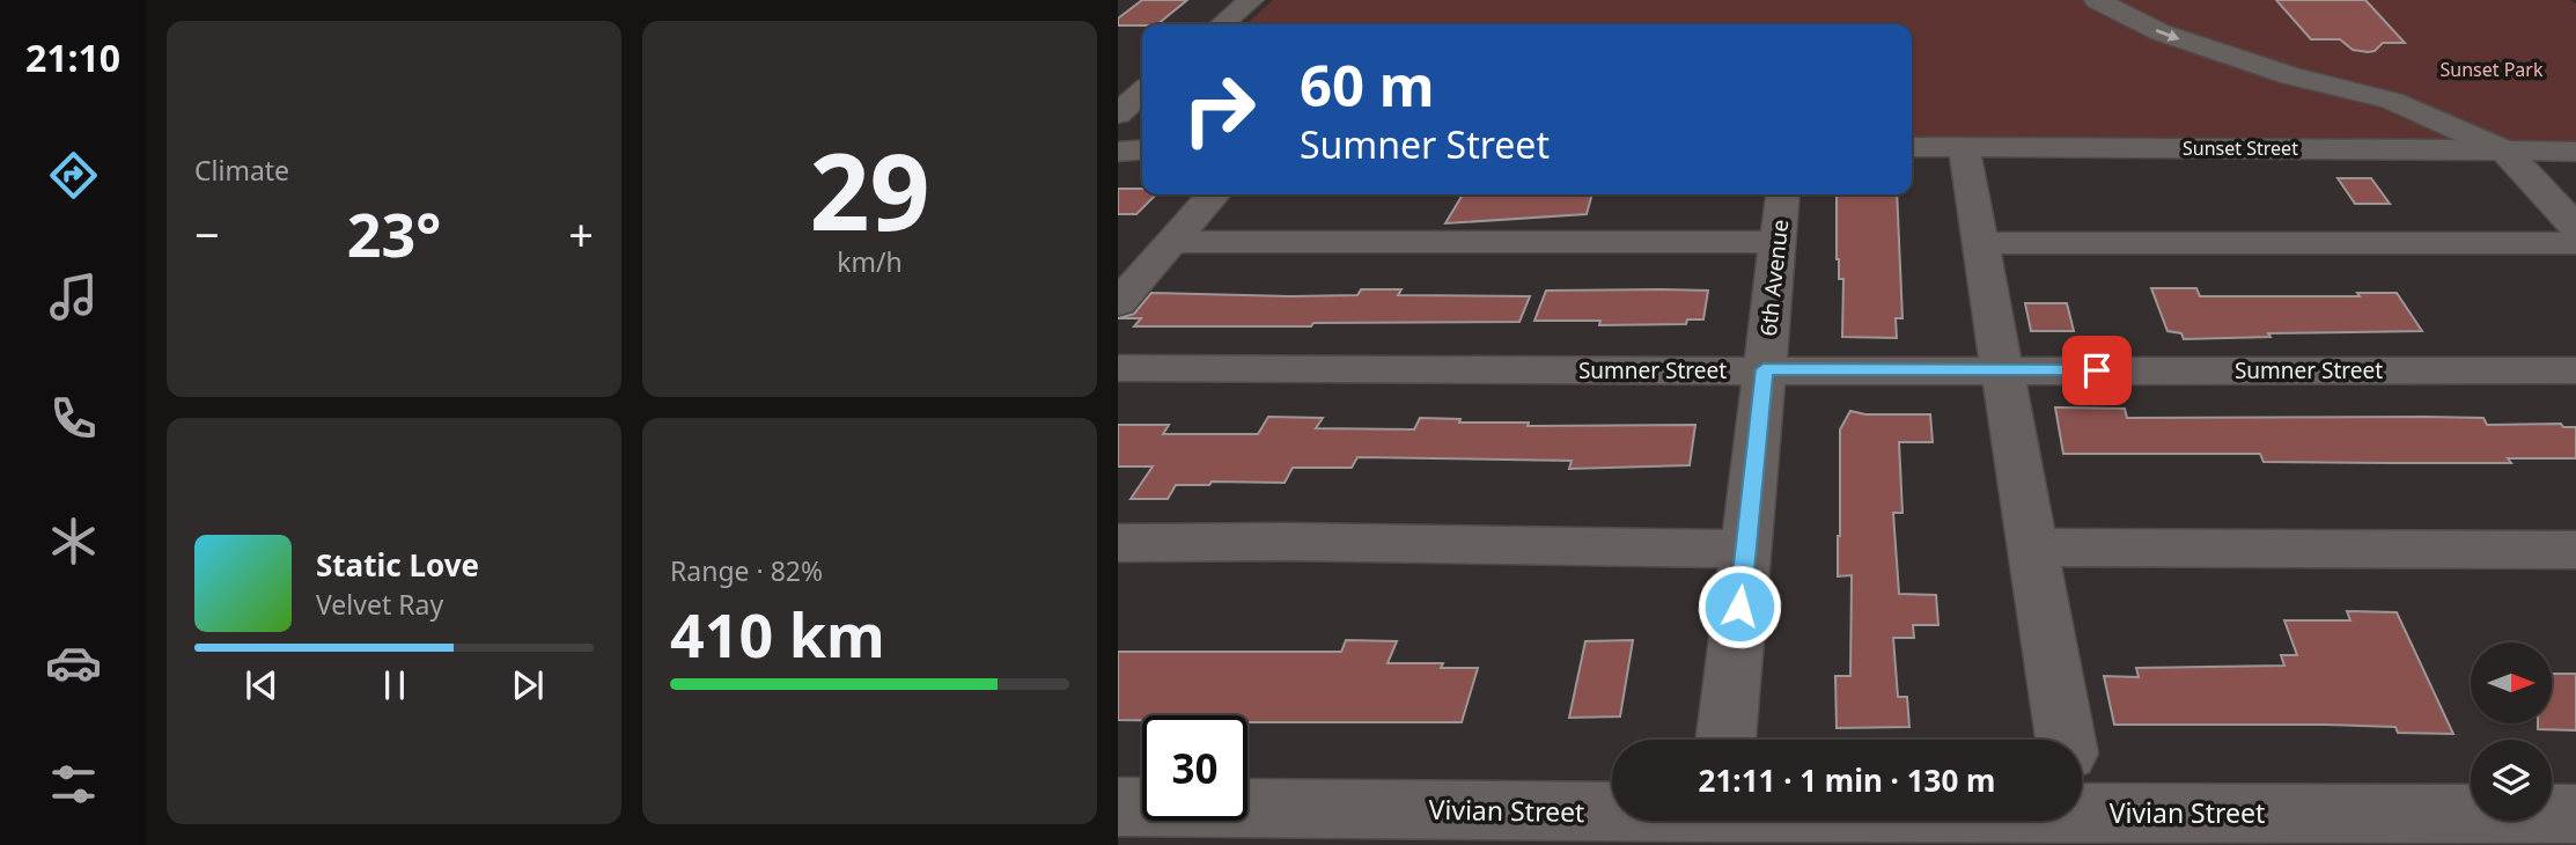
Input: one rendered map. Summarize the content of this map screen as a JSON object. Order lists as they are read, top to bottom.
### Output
{
  "streets": {
    "street": [
      "Sunset Street",
      "6th Avenue",
      "Sumner Street",
      "Vivian Street"
    ]
  },
  "crossings": [
    ["6th Avenue", "Sumner Street"]
  ],
  "parks": ["Sunset Park"],
  "north": "right",
  "page": {
    "tabs": "21:10",
    "tile": [
      "Climate",
      ["29", "km/h"],
      ["Range · 82%", "410 km"]
    ],
    "turn": ["60 m", "Sumner Street"],
    "heat": ["−", "23°", "+"],
    "song": ["Static Love", "Velvet Ray"],
    "limit": "30",
    "trip": "21:11 · 1 min · 130 m"
  }
}
